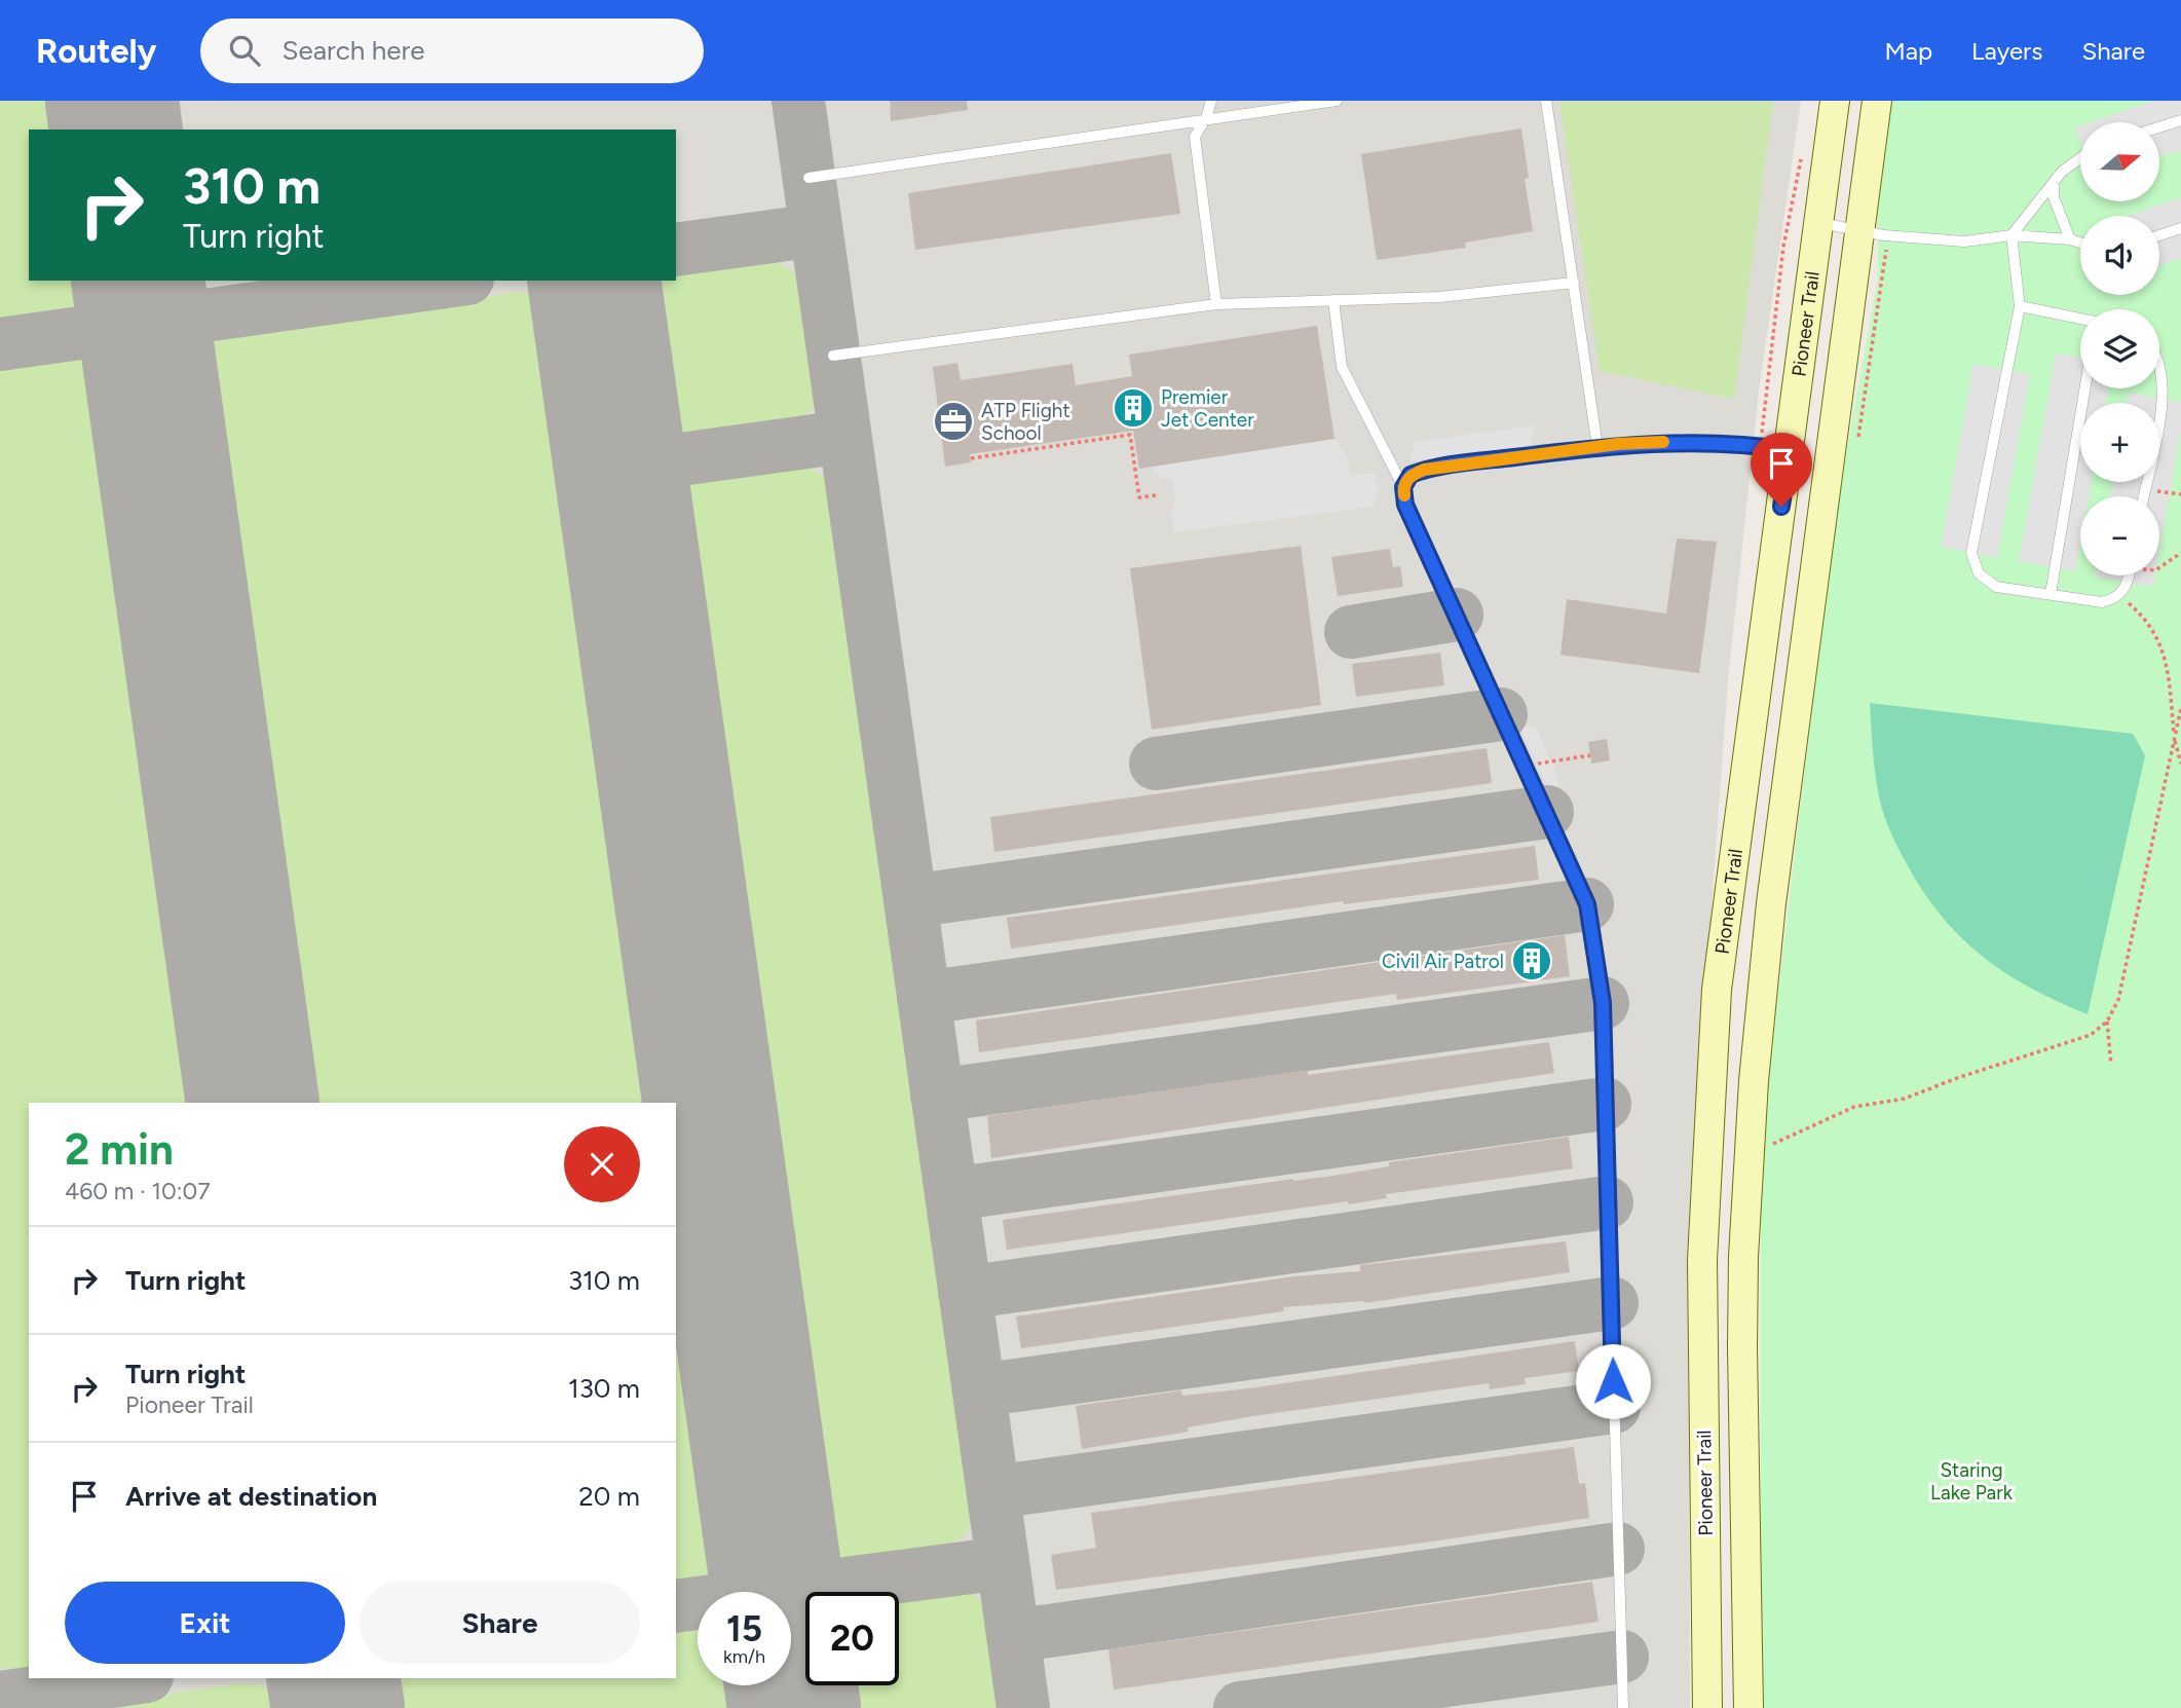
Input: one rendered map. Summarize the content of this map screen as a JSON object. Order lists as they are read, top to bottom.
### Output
{
  "streets": {
    "main road": ["Pioneer Trail"]
  },
  "parks": ["Staring Lake Park"],
  "places": {
    "building": ["Premier Jet Center", "Civil Air Patrol"],
    "office": ["ATP Flight School"]
  },
  "north": "right",
  "page": {
    "header": "Routely",
    "search": "Search here",
    "nav": ["Map", "Layers", "Share"],
    "map_buttons": ["+", "−"],
    "turn": ["310 m", "Turn right"],
    "heading": ["2 min", "460 m · 10:07"],
    "list": [
      {
        "name": "Turn right",
        "value": "310 m"
      },
      {
        "name": "Turn right",
        "note": "Pioneer Trail",
        "value": "130 m"
      },
      {
        "name": "Arrive at destination",
        "value": "20 m"
      }
    ],
    "buttons": ["Exit", "Share"],
    "speed": "15 km/h",
    "limit": "20"
  }
}
